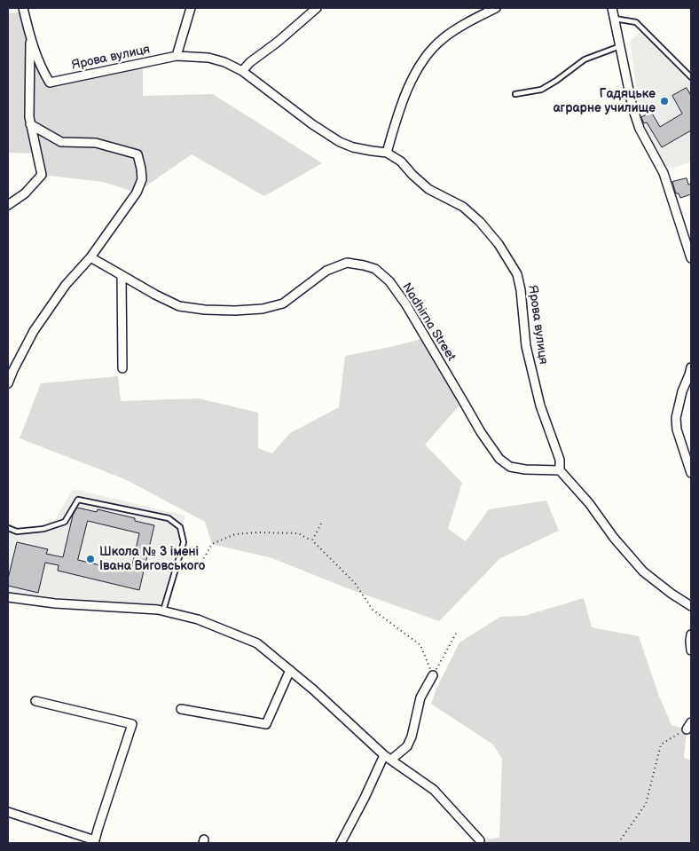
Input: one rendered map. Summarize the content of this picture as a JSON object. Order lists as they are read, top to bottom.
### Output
{
  "streets": {
    "street": ["Ярова вулиця", "Nadhirna Street"]
  },
  "crossings": [
    ["Ярова вулиця", "Nadhirna Street"]
  ],
  "places": ["Гадяцьке аграрне училище", "Школа № 3 імені Івана Виговського"]
}
